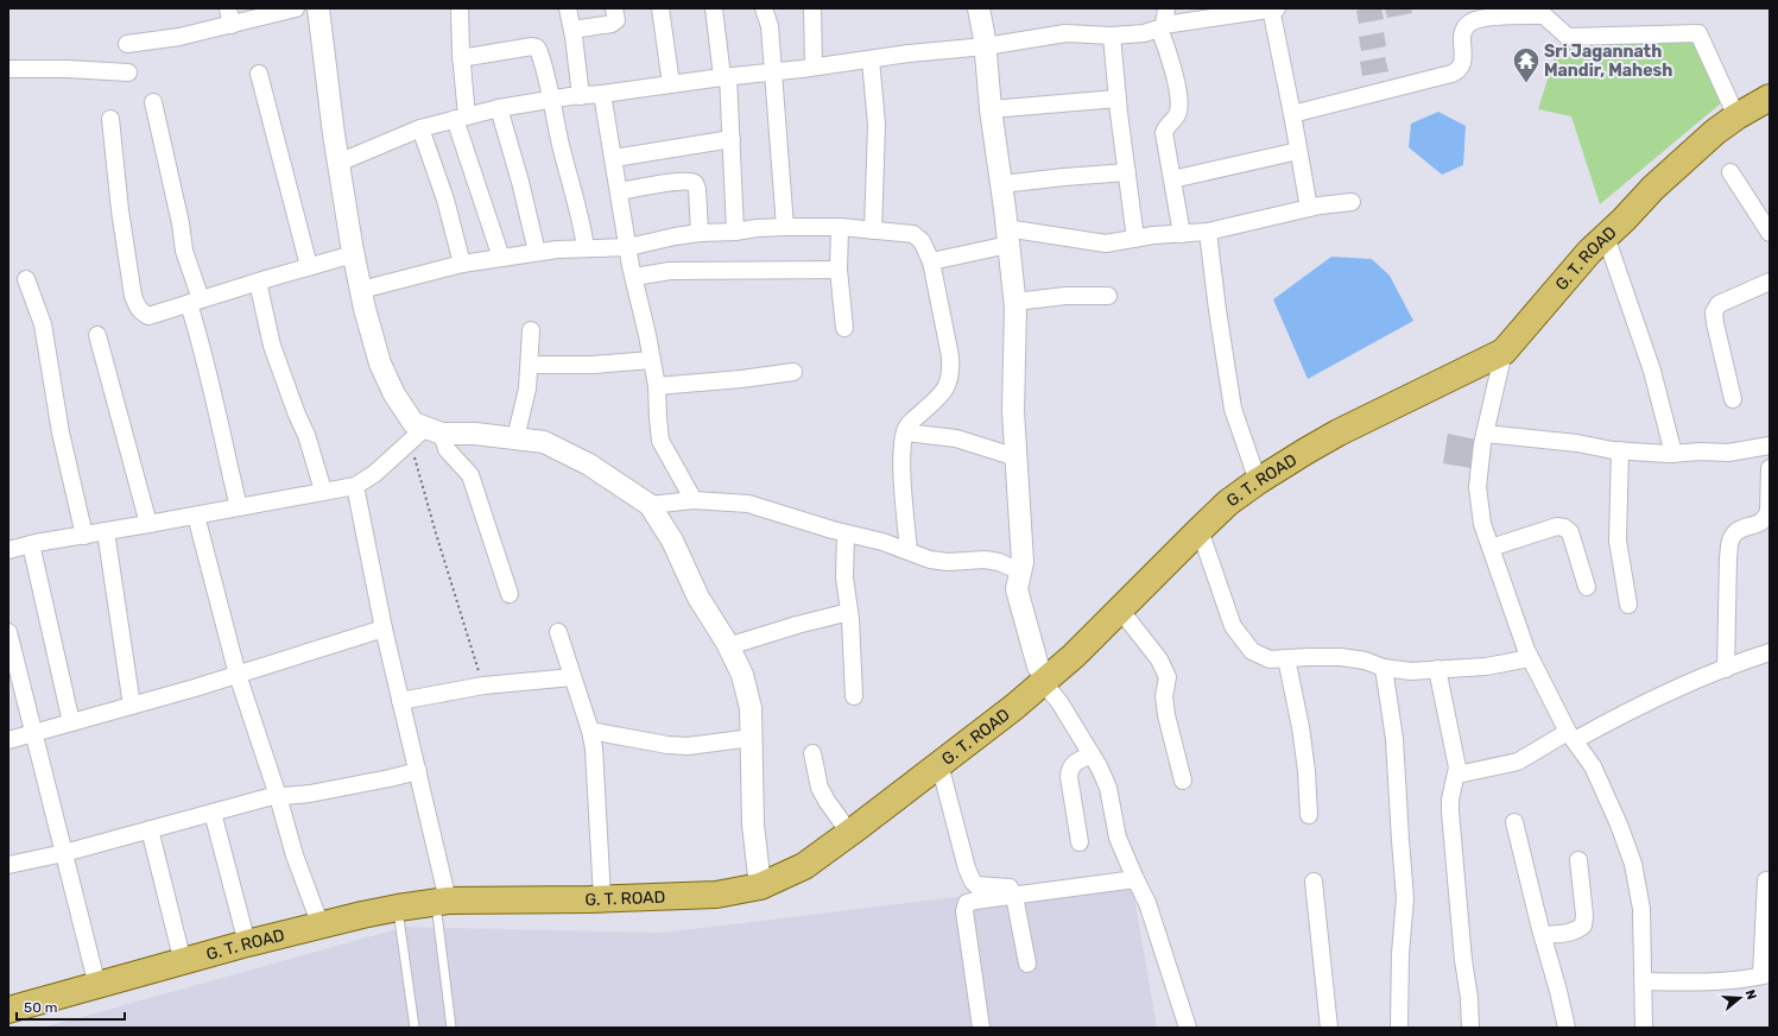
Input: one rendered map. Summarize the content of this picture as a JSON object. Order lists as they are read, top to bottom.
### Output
{
  "streets": {
    "main road": ["G. T. ROAD"]
  },
  "places": {
    "temple": ["Sri Jagannath Mandir, Mahesh"]
  },
  "scale_bar": "50 m",
  "north": "right"
}
